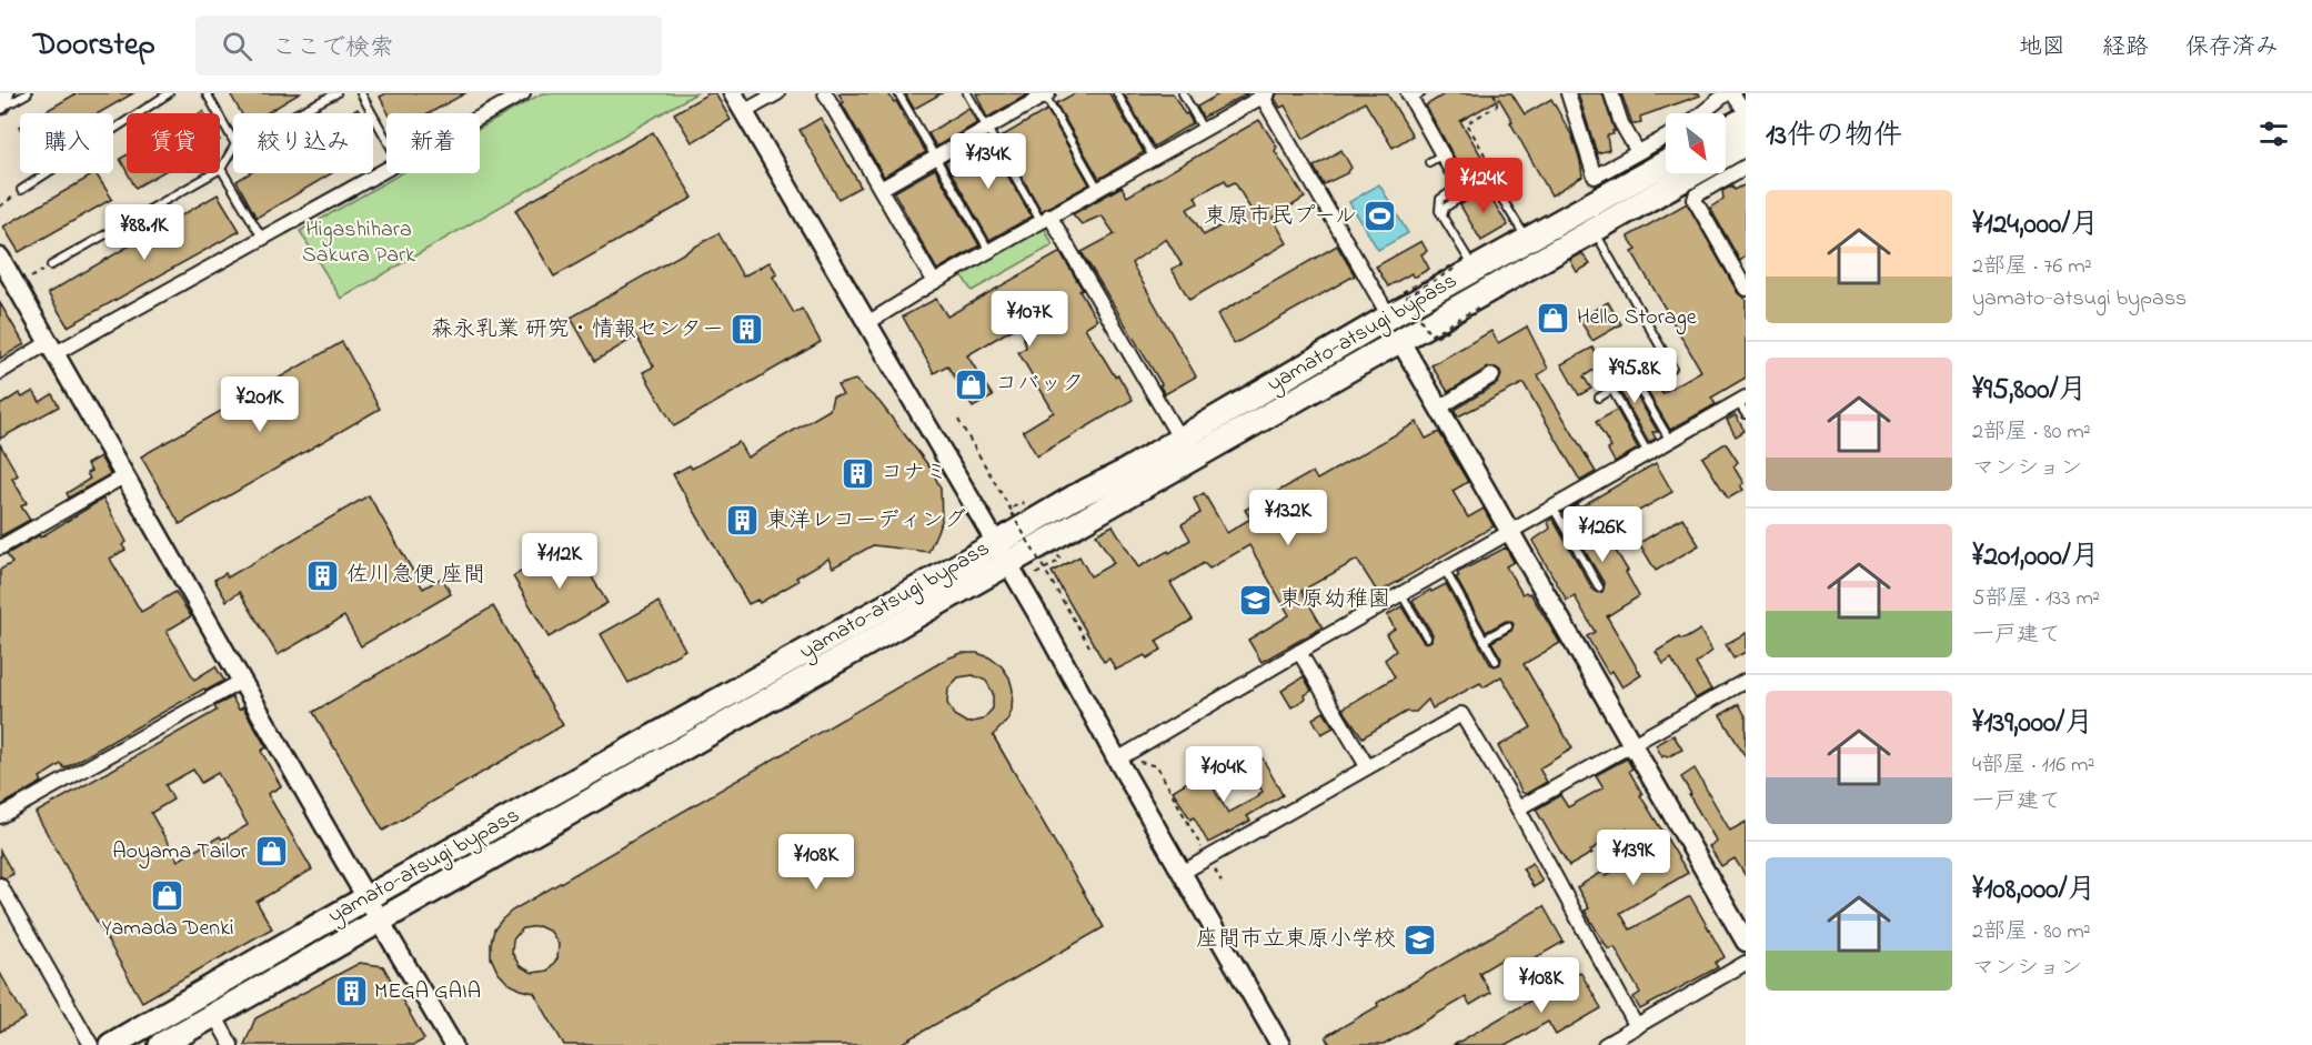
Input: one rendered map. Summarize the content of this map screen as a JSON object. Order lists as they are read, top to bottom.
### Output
{
  "streets": {
    "highway": ["yamato-atsugi bypass"]
  },
  "parks": ["Higashihara Sakura Park"],
  "places": {
    "sports": ["東原市民プール"],
    "shop": [
      "Hello Storage",
      "コバック",
      "Aoyama Tailor",
      "Yamada Denki"
    ],
    "building": [
      "森永乳業 研究・情報センター",
      "コナミ",
      "東洋レコーディング",
      "佐川急便 座間",
      "MEGA GAIA"
    ],
    "school or university": ["東原幼稚園", "座間市立東原小学校"]
  },
  "north": "bottom right",
  "page": {
    "header": "Doorstep",
    "search": "ここで検索",
    "nav": ["地図", "経路", "保存済み"],
    "heading": "13件の物件",
    "chip": [
      "購入",
      "賃貸",
      "絞り込み",
      "新着"
    ],
    "price": [
      "¥134K",
      "¥124K",
      "¥88.1K",
      "¥107K",
      "¥95.8K",
      "¥201K",
      "¥132K",
      "¥126K",
      "¥112K",
      "¥104K",
      "¥139K",
      "¥108K",
      "¥108K"
    ],
    "list": [
      {
        "name": "¥124,000/月",
        "note": "2部屋 · 76 m² · yamato-atsugi bypass"
      },
      {
        "name": "¥95,800/月",
        "note": "2部屋 · 80 m² · マンション"
      },
      {
        "name": "¥201,000/月",
        "note": "5部屋 · 133 m² · 一戸建て"
      },
      {
        "name": "¥139,000/月",
        "note": "4部屋 · 116 m² · 一戸建て"
      },
      {
        "name": "¥108,000/月",
        "note": "2部屋 · 80 m² · マンション"
      }
    ]
  }
}
